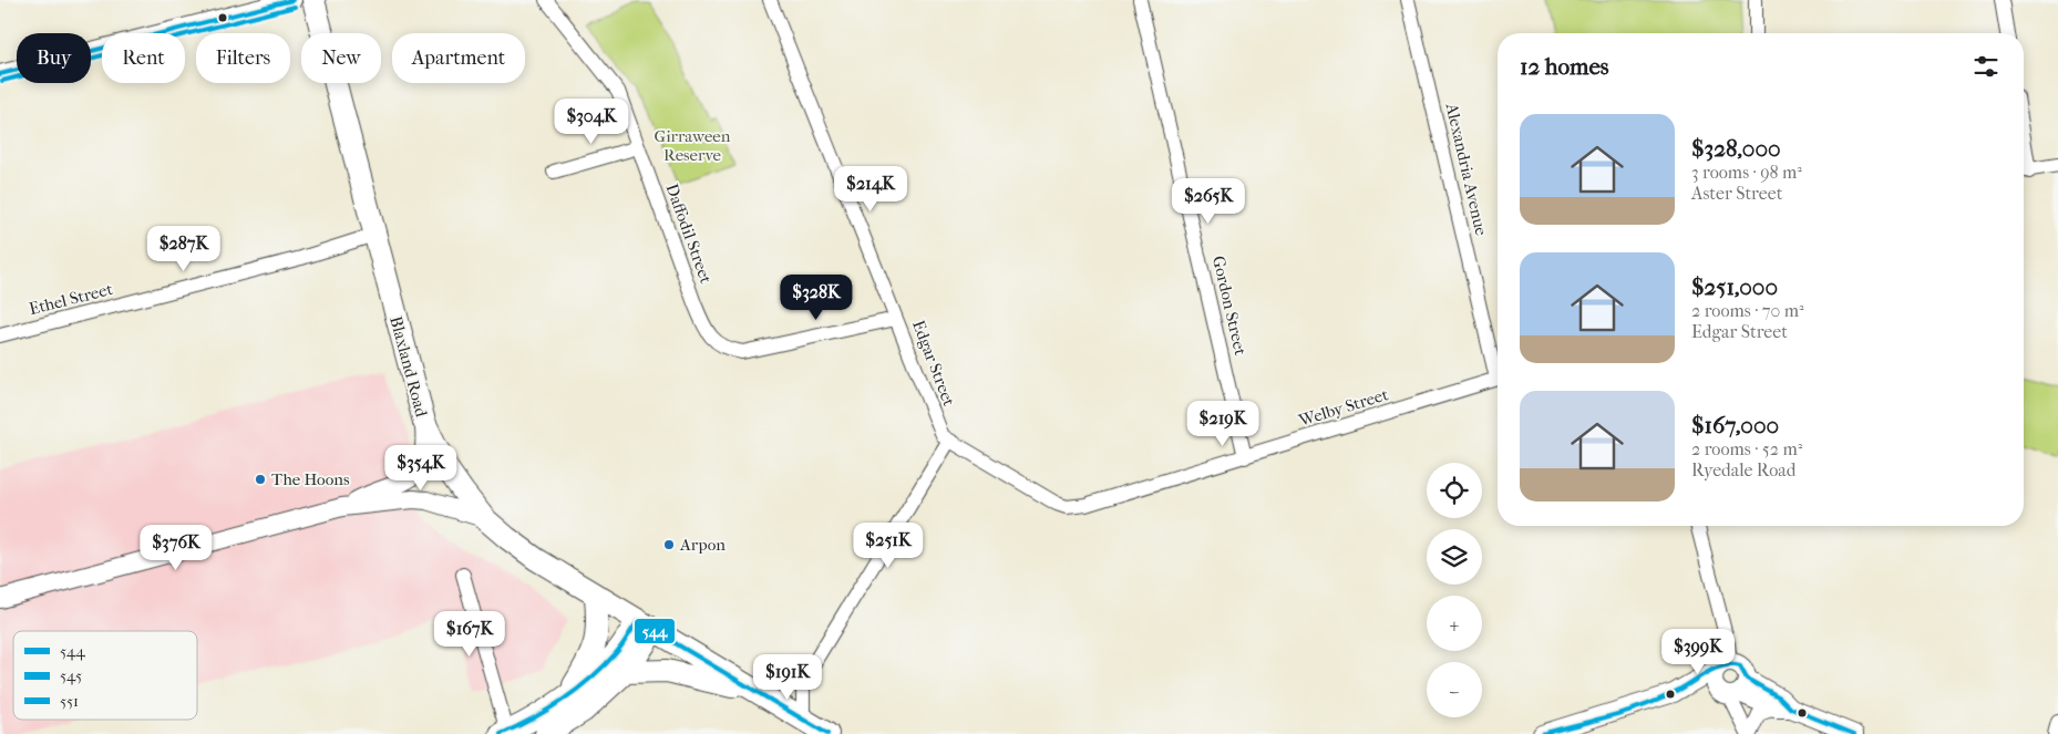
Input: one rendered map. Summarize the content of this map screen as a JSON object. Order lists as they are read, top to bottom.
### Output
{
  "streets": {
    "main road": ["Blaxland Road"],
    "street": [
      "Alexandria Avenue",
      "Daffodil Street",
      "Ethel Street",
      "Gordon Street",
      "Edgar Street",
      "Welby Street"
    ]
  },
  "crossings": [
    ["Daffodil Street", "Edgar Street"],
    ["Ethel Street", "Blaxland Road"],
    ["Gordon Street", "Welby Street"],
    ["Edgar Street", "Welby Street"]
  ],
  "parks": ["Girraween Reserve"],
  "places": ["The Hoons", "Arpon"],
  "lines": ["transit line 545", "transit line 551", "transit line 544"],
  "legend": ["544", "545", "551"],
  "page": {
    "chip": [
      "Buy",
      "Rent",
      "Filters",
      "New",
      "Apartment"
    ],
    "heading": "12 homes",
    "price": [
      "$304K",
      "$214K",
      "$265K",
      "$287K",
      "$328K",
      "$219K",
      "$354K",
      "$251K",
      "$376K",
      "$167K",
      "$399K",
      "$191K"
    ],
    "list": [
      {
        "name": "$328,000",
        "note": "3 rooms · 98 m² · Aster Street"
      },
      {
        "name": "$251,000",
        "note": "2 rooms · 70 m² · Edgar Street"
      },
      {
        "name": "$167,000",
        "note": "2 rooms · 52 m² · Ryedale Road"
      }
    ],
    "map_buttons": ["+", "−"]
  }
}
